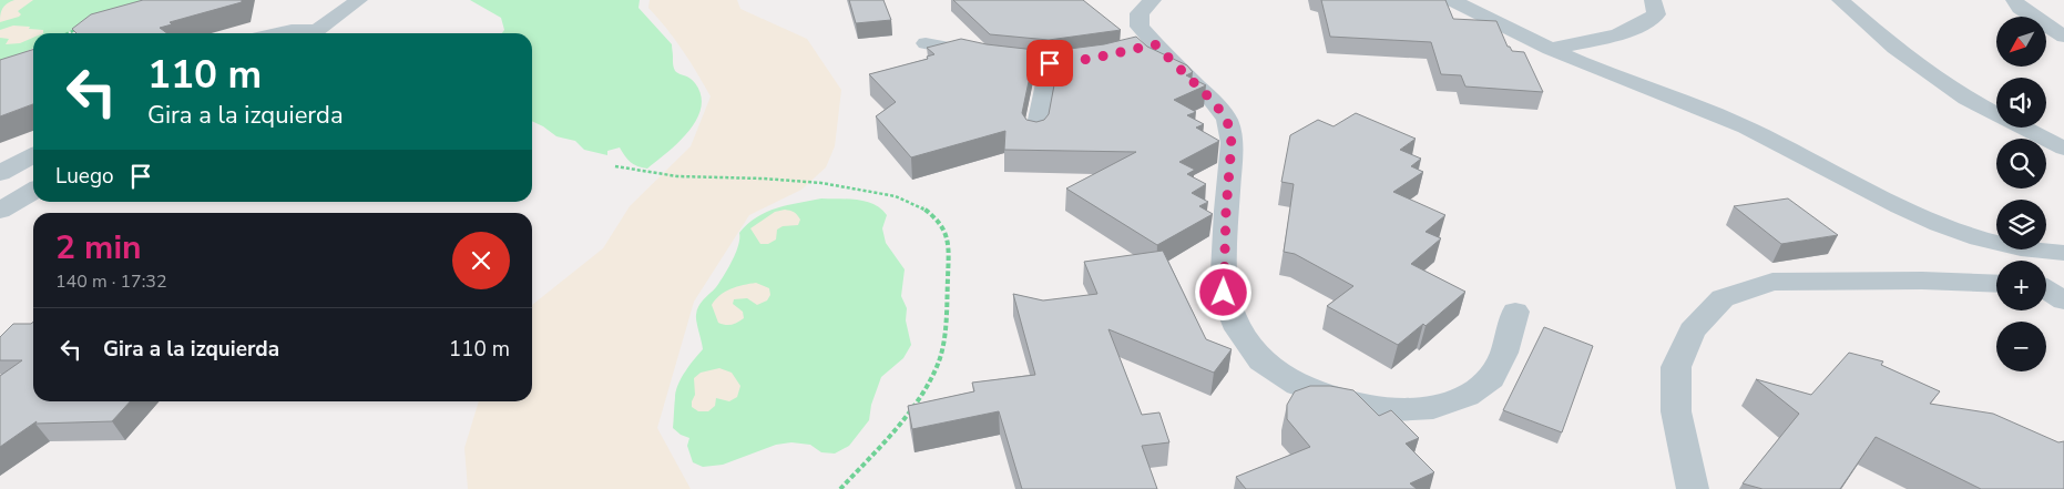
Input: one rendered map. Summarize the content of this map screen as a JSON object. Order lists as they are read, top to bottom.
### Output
{
  "north": "bottom left",
  "page": {
    "map_buttons": ["+", "−"],
    "turn": ["110 m", "Gira a la izquierda"],
    "then": "Luego",
    "heading": ["2 min", "140 m · 17:32"],
    "list": [
      {
        "name": "Gira a la izquierda",
        "value": "110 m"
      }
    ]
  }
}
